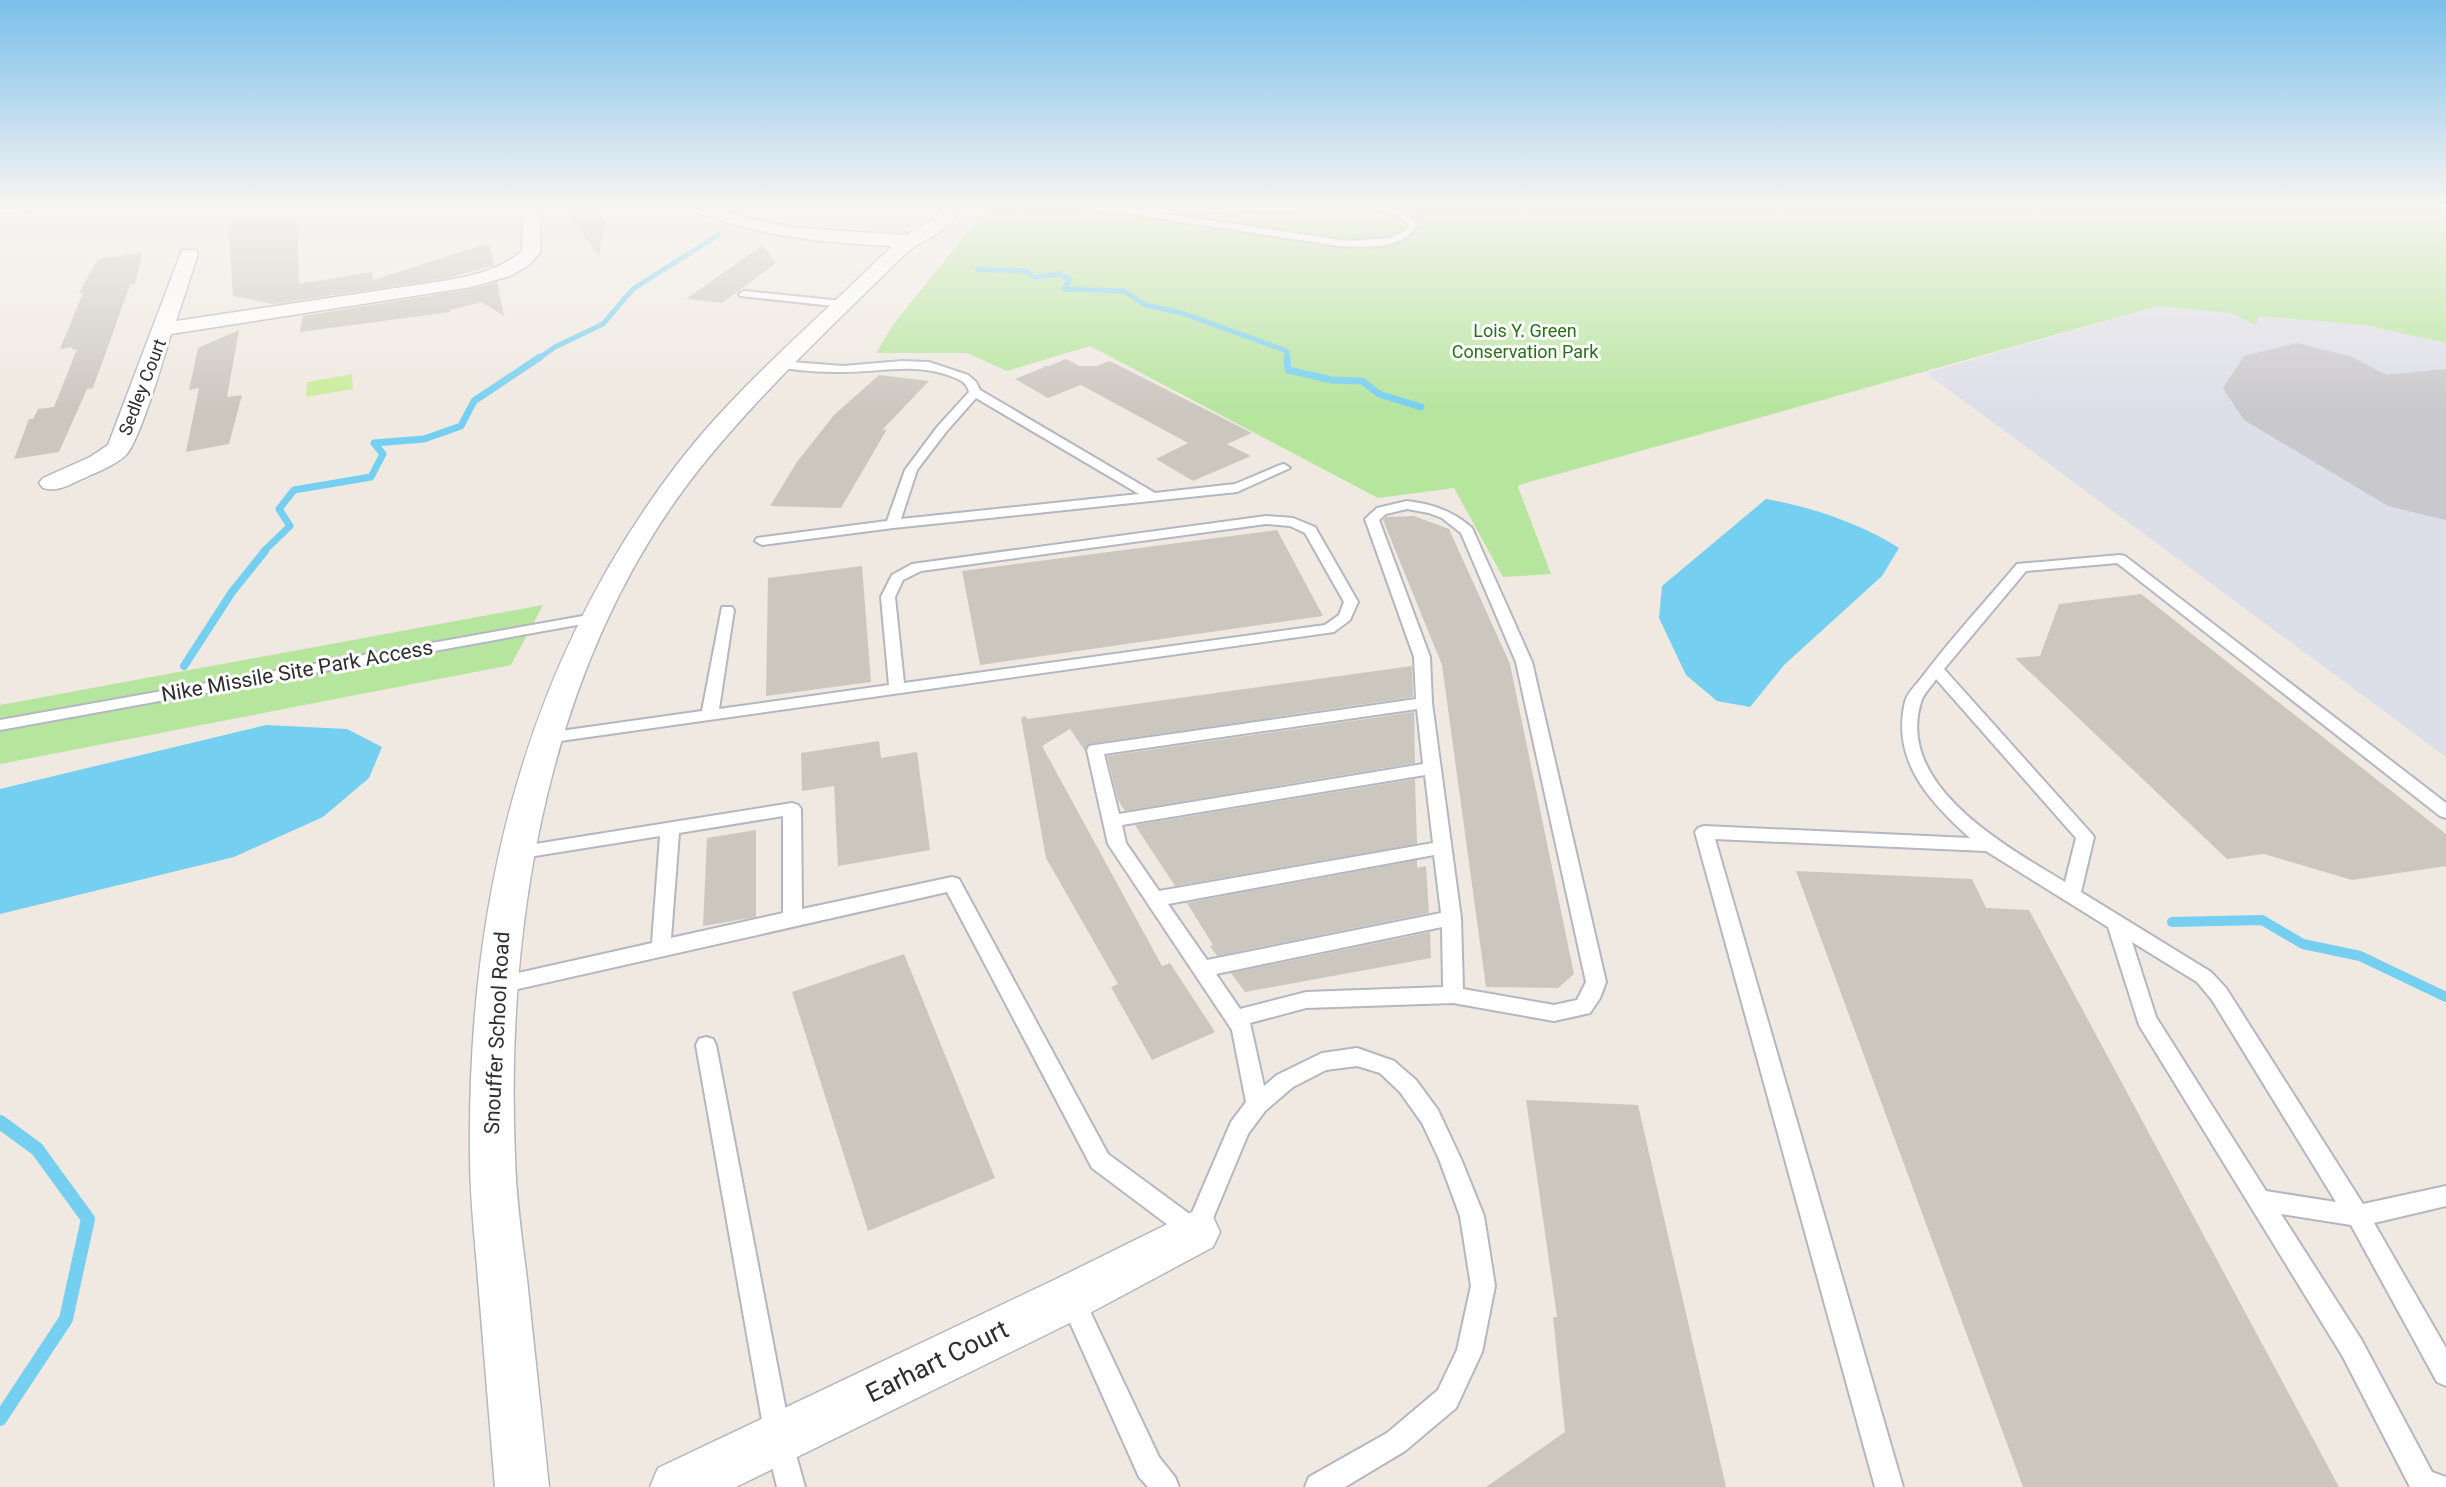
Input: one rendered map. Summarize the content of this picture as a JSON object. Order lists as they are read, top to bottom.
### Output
{
  "streets": {
    "street": ["Sedley Court", "Snouffer School Road", "Earhart Court"],
    "lane": ["Nike Missile Site Park Access"]
  },
  "crossings": [
    ["Nike Missile Site Park Access", "Snouffer School Road"]
  ],
  "parks": ["Lois Y. Green Conservation Park"]
}
